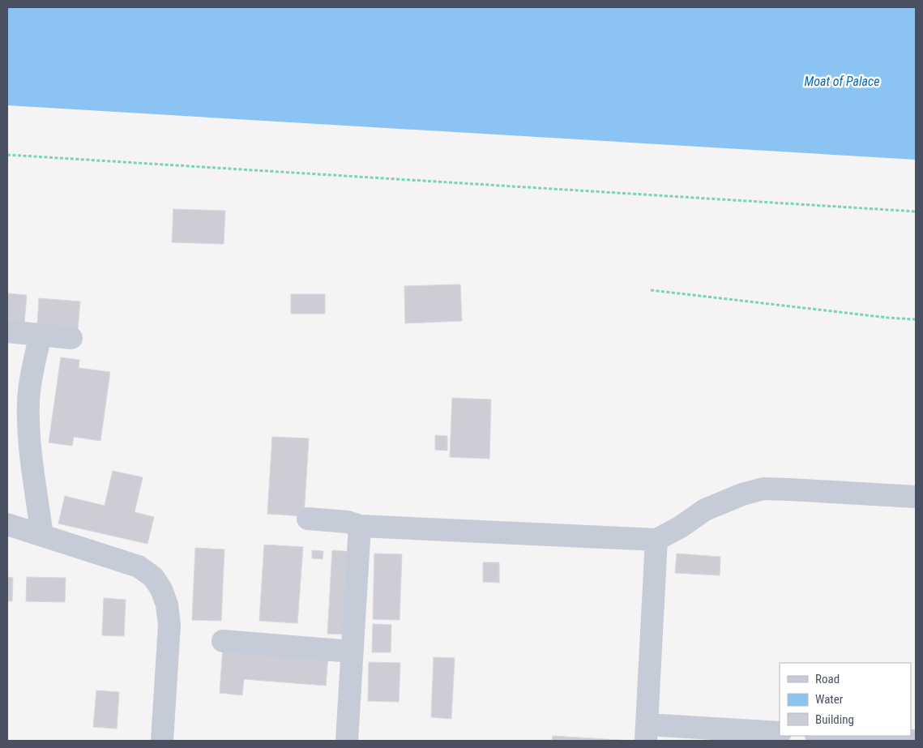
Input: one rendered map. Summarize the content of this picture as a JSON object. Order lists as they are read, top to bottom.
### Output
{
  "water": ["Moat of Palace"],
  "legend": ["Road", "Water", "Building"]
}
